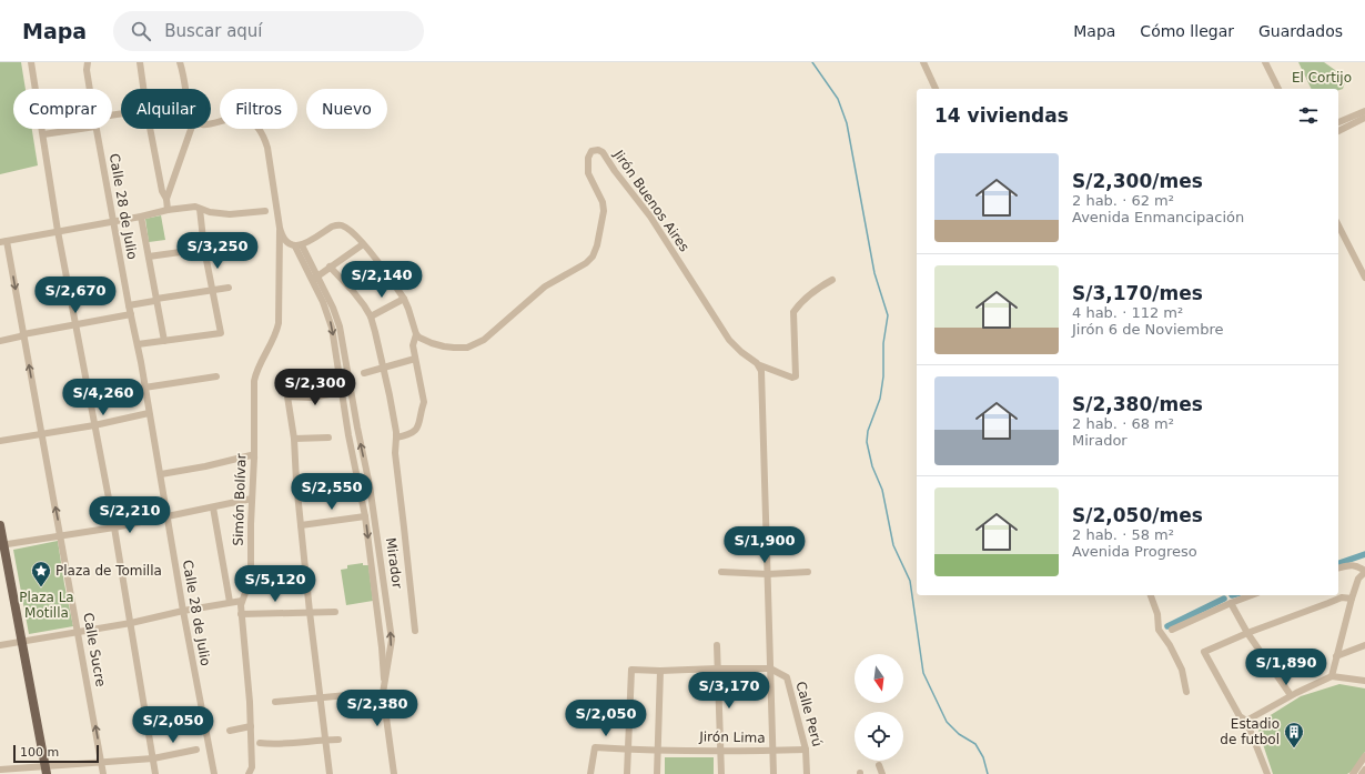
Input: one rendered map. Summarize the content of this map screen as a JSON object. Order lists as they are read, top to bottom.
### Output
{
  "streets": {
    "street": [
      "Jirón Buenos Aires",
      "Calle 28 de Julio",
      "Simón Bolívar",
      "Mirador",
      "Calle Sucre",
      "Calle Perú",
      "Jirón Lima"
    ]
  },
  "crossings": [
    ["Calle Perú", "Jirón Lima"]
  ],
  "parks": ["El Cortijo", "Plaza La Motilla"],
  "places": {
    "place": ["Plaza de Tomilla"],
    "building": ["Estadio de futbol"]
  },
  "scale_bar": "100 m",
  "north": "bottom",
  "page": {
    "header": "Mapa",
    "search": "Buscar aquí",
    "nav": ["Mapa", "Cómo llegar", "Guardados"],
    "chip": [
      "Comprar",
      "Alquilar",
      "Filtros",
      "Nuevo"
    ],
    "heading": "14 viviendas",
    "list": [
      {
        "name": "S/2,300/mes",
        "note": "2 hab. · 62 m² · Avenida Enmancipación"
      },
      {
        "name": "S/3,170/mes",
        "note": "4 hab. · 112 m² · Jirón 6 de Noviembre"
      },
      {
        "name": "S/2,380/mes",
        "note": "2 hab. · 68 m² · Mirador"
      },
      {
        "name": "S/2,050/mes",
        "note": "2 hab. · 58 m² · Avenida Progreso"
      }
    ],
    "price": [
      "S/3,250",
      "S/2,140",
      "S/2,670",
      "S/2,300",
      "S/4,260",
      "S/2,550",
      "S/2,210",
      "S/1,900",
      "S/5,120",
      "S/1,890",
      "S/3,170",
      "S/2,380",
      "S/2,050",
      "S/2,050"
    ],
    "scale": "100 m"
  }
}
